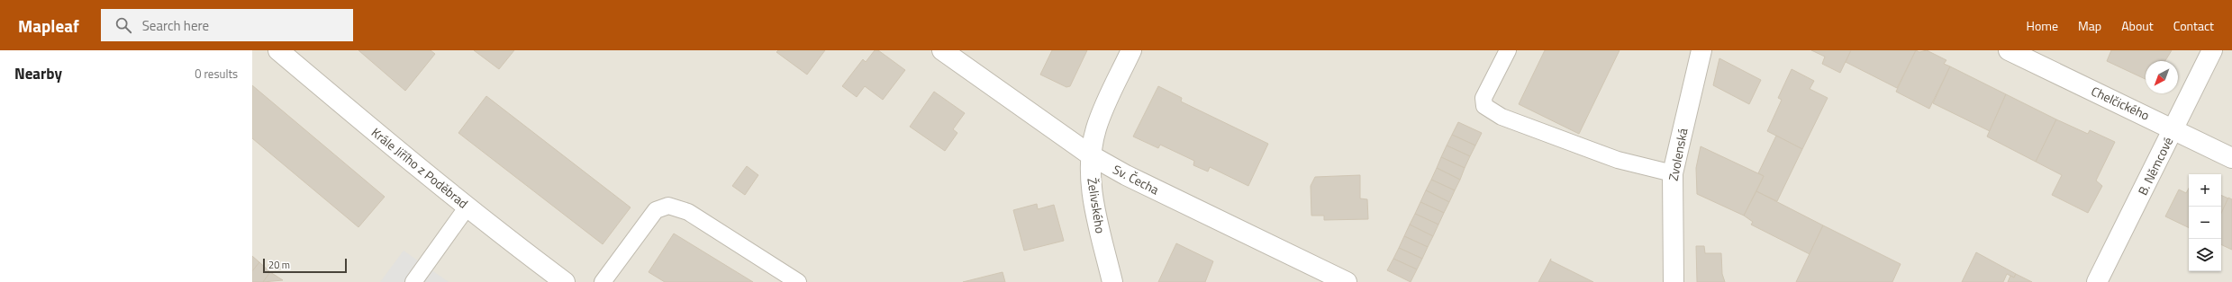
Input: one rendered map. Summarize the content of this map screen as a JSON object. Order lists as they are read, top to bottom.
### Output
{
  "streets": {
    "street": [
      "Chelčického",
      "Zvolenská",
      "B. Němcové",
      "Krále Jiřího z Poděbrad",
      "Sv. Čecha",
      "Želivského"
    ]
  },
  "crossings": [
    ["Chelčického", "B. Němcové"],
    ["Sv. Čecha", "Želivského"]
  ],
  "scale_bar": "20 m",
  "north": "bottom left",
  "page": {
    "header": "Mapleaf",
    "search": "Search here",
    "nav": [
      "Home",
      "Map",
      "About",
      "Contact"
    ],
    "heading": ["Nearby", "0 results"],
    "map_buttons": ["+", "−"],
    "scale": "20 m"
  }
}
